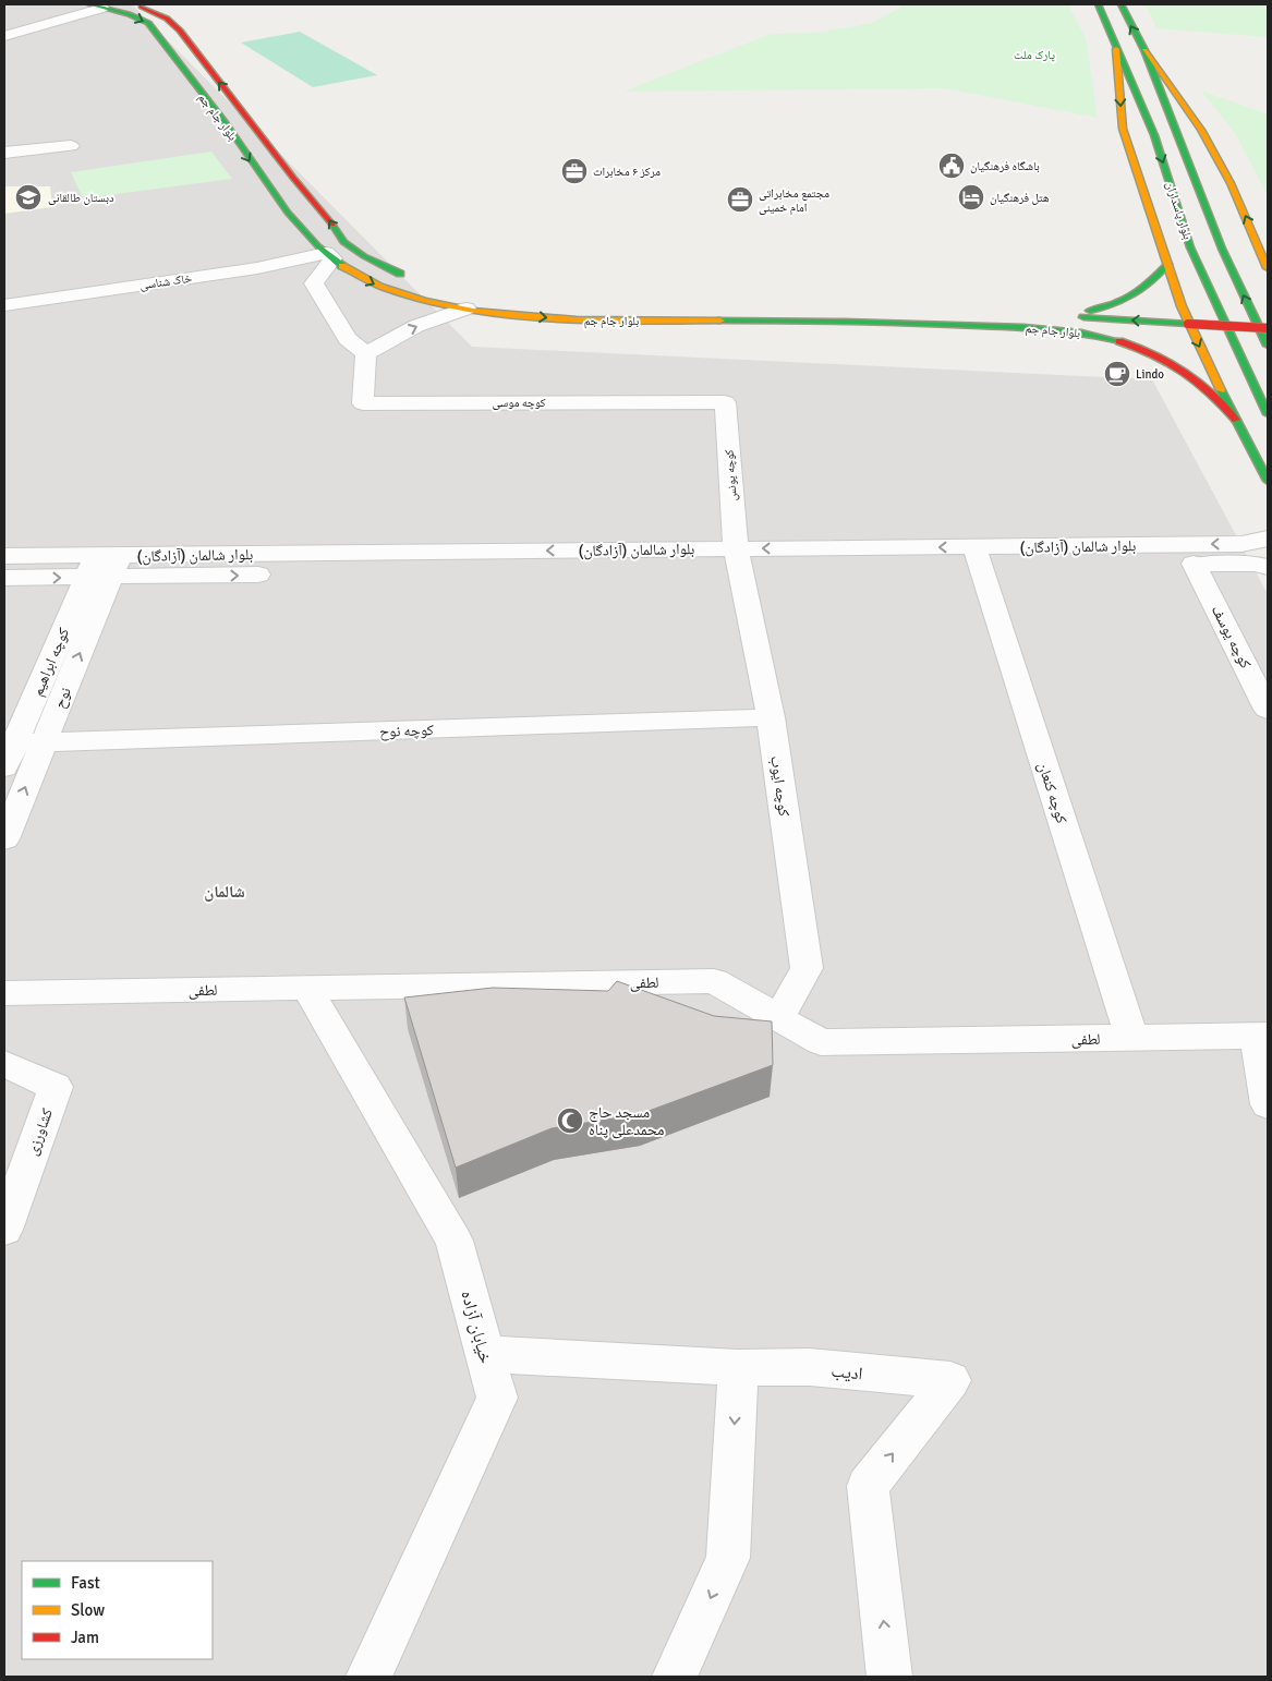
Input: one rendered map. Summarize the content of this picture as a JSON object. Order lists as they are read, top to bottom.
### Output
{
  "streets": {
    "main road": ["بلوار جام جم", "بلوار پاسداران"],
    "street": [
      "خاک شناسی",
      "کوچه موسی",
      "کوچه یونس",
      "بلوار شالمان (آزادگان)",
      "کوچه یوسف",
      "کوچه ابراهیم",
      "نوح",
      "کوچه نوح",
      "کوچه ایوب",
      "کوچه کنعان",
      "لطفی",
      "کشاورزی",
      "خیابان آزاده",
      "ادیب"
    ]
  },
  "crossings": [
    ["بلوار جام جم", "خاک شناسی"],
    ["کوچه موسی", "کوچه یونس"],
    ["کوچه یونس", "بلوار شالمان (آزادگان)"],
    ["کوچه یونس", "کوچه ایوب"],
    ["بلوار شالمان (آزادگان)", "کوچه یوسف"],
    ["بلوار شالمان (آزادگان)", "کوچه ابراهیم"],
    ["بلوار شالمان (آزادگان)", "نوح"],
    ["بلوار شالمان (آزادگان)", "کوچه ایوب"],
    ["بلوار شالمان (آزادگان)", "کوچه کنعان"],
    ["کوچه ابراهیم", "نوح"],
    ["کوچه ابراهیم", "کوچه نوح"],
    ["نوح", "کوچه نوح"],
    ["کوچه نوح", "کوچه ایوب"],
    ["کوچه ایوب", "لطفی"],
    ["کوچه کنعان", "لطفی"],
    ["لطفی", "خیابان آزاده"],
    ["خیابان آزاده", "ادیب"]
  ],
  "one_way": ["نوح"],
  "districts": ["شالمان"],
  "parks": ["پارک ملت"],
  "places": {
    "public building": ["باشگاه فرهنگیان"],
    "office": ["مرکز ۶ مخابرات", "مجتمع مخابراتی امام خمینی"],
    "school or university": ["دبستان طالقانی"],
    "hotel": ["هتل فرهنگیان"],
    "cafe": ["Lindo"],
    "mosque": ["مسجد حاج محمدعلی پناه"]
  },
  "legend": ["Fast", "Slow", "Jam"]
}
